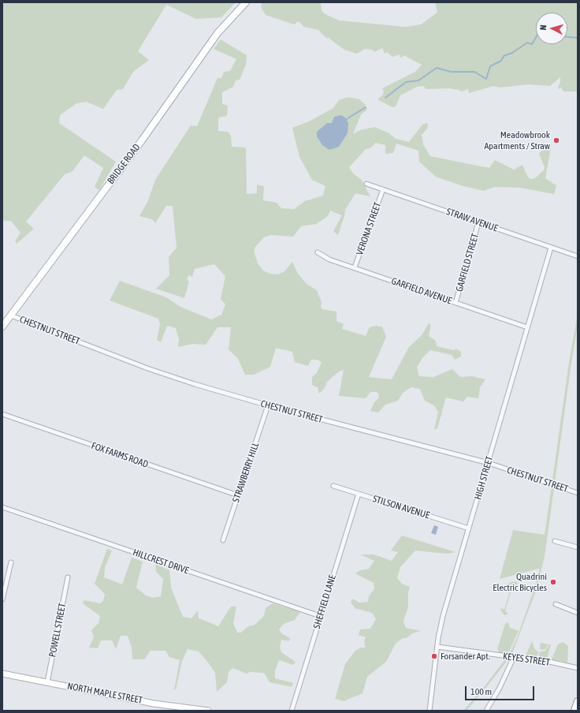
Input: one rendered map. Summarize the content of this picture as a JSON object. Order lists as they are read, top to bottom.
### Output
{
  "streets": {
    "main road": ["BRIDGE ROAD", "NORTH MAPLE STREET"],
    "street": [
      "STRAW AVENUE",
      "VERONA STREET",
      "GARFIELD STREET",
      "GARFIELD AVENUE",
      "CHESTNUT STREET",
      "FOX FARMS ROAD",
      "STRAWBERRY HILL",
      "HIGH STREET",
      "STILSON AVENUE",
      "HILLCREST DRIVE",
      "SHEFFIELD LANE",
      "POWELL STREET",
      "KEYES STREET"
    ]
  },
  "crossings": [
    ["BRIDGE ROAD", "CHESTNUT STREET"],
    ["STRAW AVENUE", "VERONA STREET"],
    ["STRAW AVENUE", "GARFIELD STREET"],
    ["STRAW AVENUE", "HIGH STREET"],
    ["VERONA STREET", "GARFIELD AVENUE"],
    ["GARFIELD STREET", "GARFIELD AVENUE"],
    ["GARFIELD AVENUE", "HIGH STREET"],
    ["CHESTNUT STREET", "STRAWBERRY HILL"],
    ["CHESTNUT STREET", "HIGH STREET"],
    ["FOX FARMS ROAD", "STRAWBERRY HILL"],
    ["HIGH STREET", "STILSON AVENUE"],
    ["HIGH STREET", "KEYES STREET"],
    ["STILSON AVENUE", "SHEFFIELD LANE"],
    ["HILLCREST DRIVE", "SHEFFIELD LANE"],
    ["POWELL STREET", "NORTH MAPLE STREET"]
  ],
  "places": ["Meadowbrook Apartments / Straw", "Quadrini Electric Bicycles", "Forsander Apt."],
  "scale_bar": "100 m",
  "north": "left"
}
